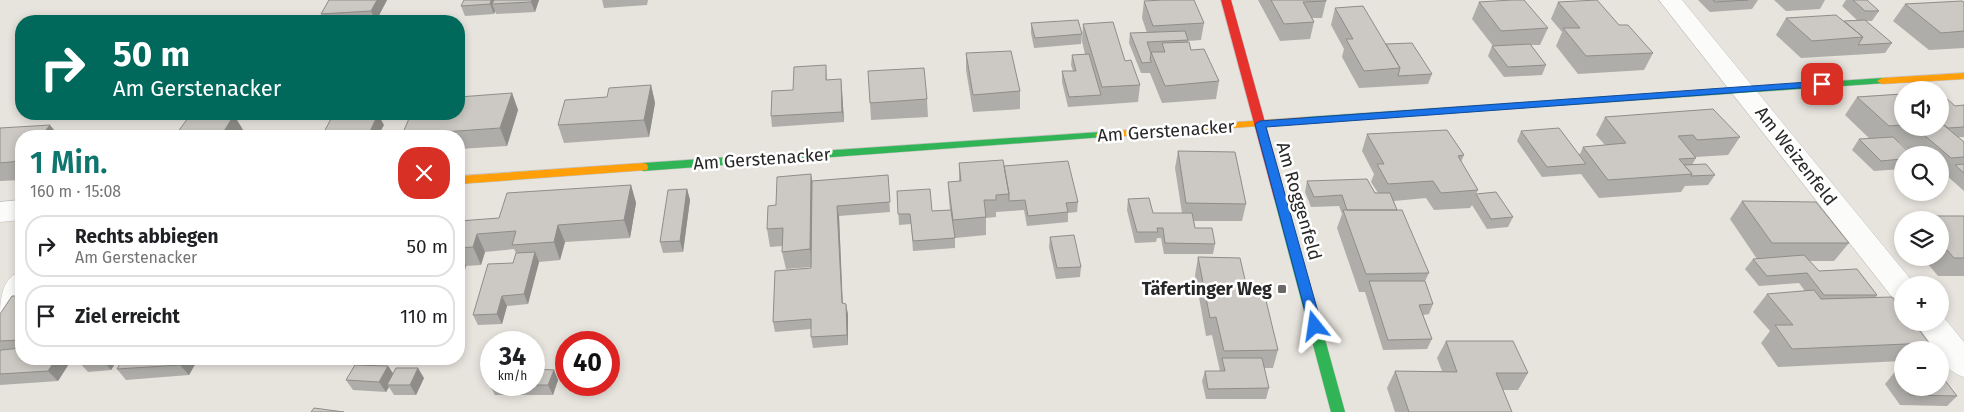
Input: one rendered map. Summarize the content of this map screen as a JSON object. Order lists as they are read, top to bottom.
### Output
{
  "streets": {
    "street": ["Am Gerstenacker", "Am Weizenfeld", "Am Roggenfeld"]
  },
  "crossings": [
    ["Am Gerstenacker", "Am Weizenfeld"],
    ["Am Gerstenacker", "Am Roggenfeld"]
  ],
  "places": {
    "transit": ["Täfertinger Weg"]
  },
  "page": {
    "turn": ["50 m", "Am Gerstenacker"],
    "map_buttons": ["+", "−"],
    "heading": ["1 Min.", "160 m · 15:08"],
    "list": [
      {
        "name": "Rechts abbiegen",
        "note": "Am Gerstenacker",
        "value": "50 m"
      },
      {
        "name": "Ziel erreicht",
        "value": "110 m"
      }
    ],
    "speed": "34 km/h",
    "limit": "40"
  }
}
